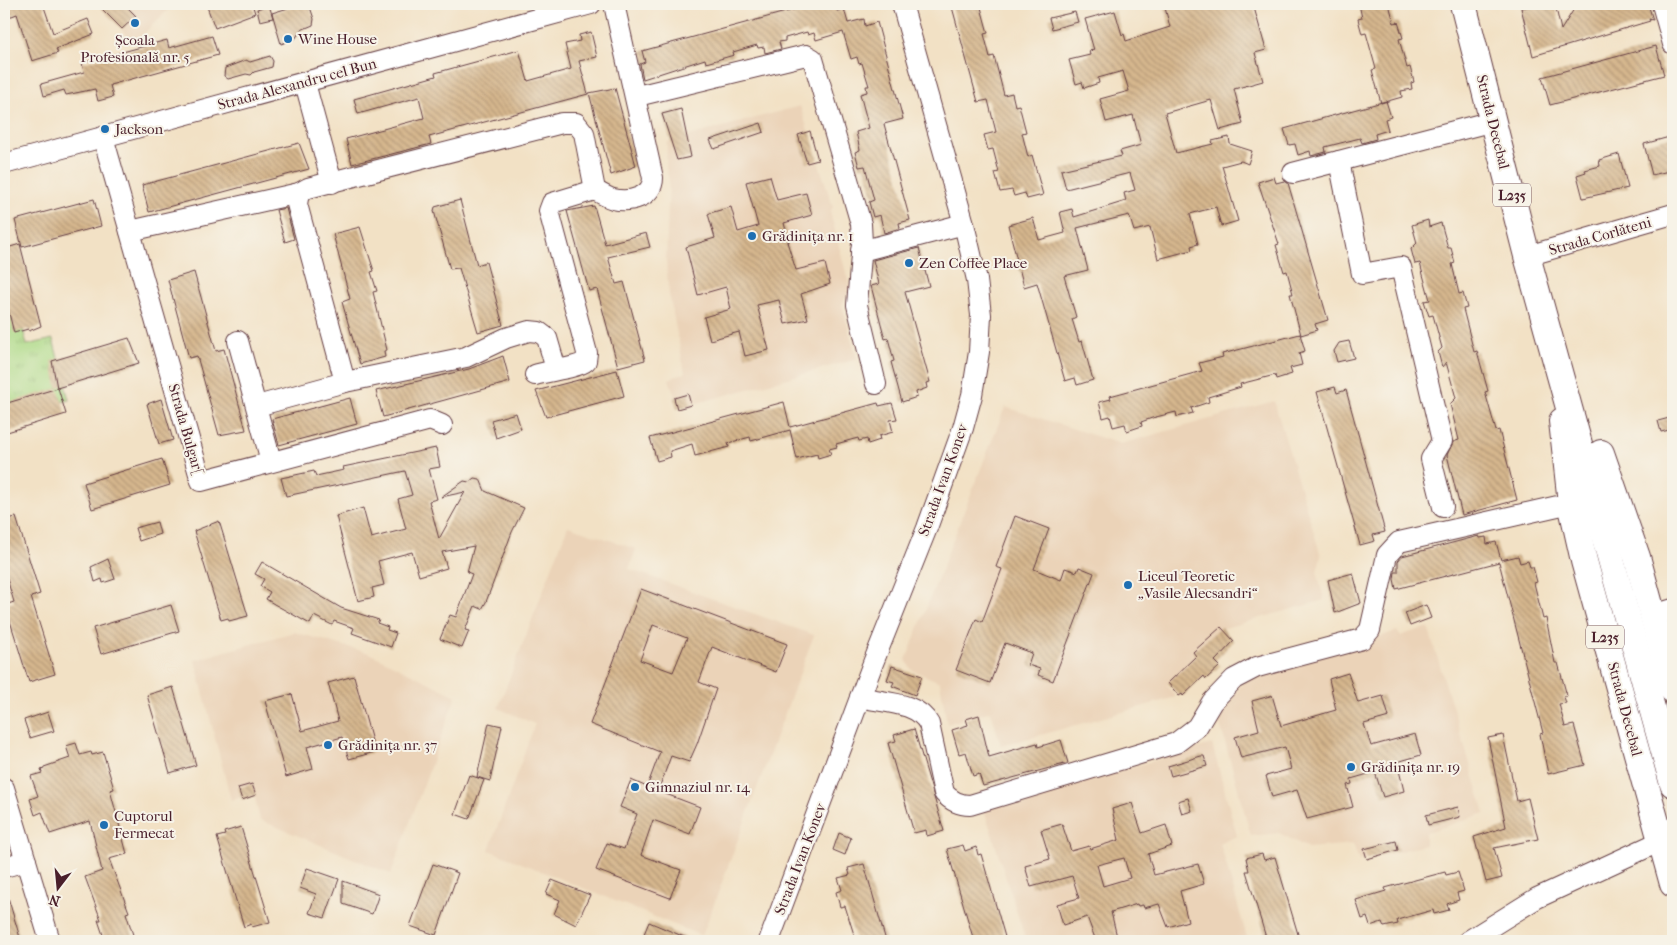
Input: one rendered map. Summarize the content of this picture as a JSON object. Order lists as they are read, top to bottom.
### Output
{
  "streets": {
    "main road": ["Strada Decebal", "L235"],
    "street": [
      "Strada Alexandru cel Bun",
      "Strada Corlăteni",
      "Strada Bulgar[",
      "Strada Ivan Konev"
    ]
  },
  "crossings": [
    ["Strada Alexandru cel Bun", "Strada Bulgar["],
    ["Strada Decebal", "Strada Corlăteni"]
  ],
  "places": [
    "Școala Profesională nr. 5",
    "Wine House",
    "Jackson",
    "Grădinița nr. 1",
    "Zen Coffee Place",
    "Liceul Teoretic „Vasile Alecsandri“",
    "Grădinița nr. 37",
    "Grădinița nr. 19",
    "Gimnaziul nr. 14",
    "Cuptorul Fermecat"
  ],
  "north": "bottom"
}
